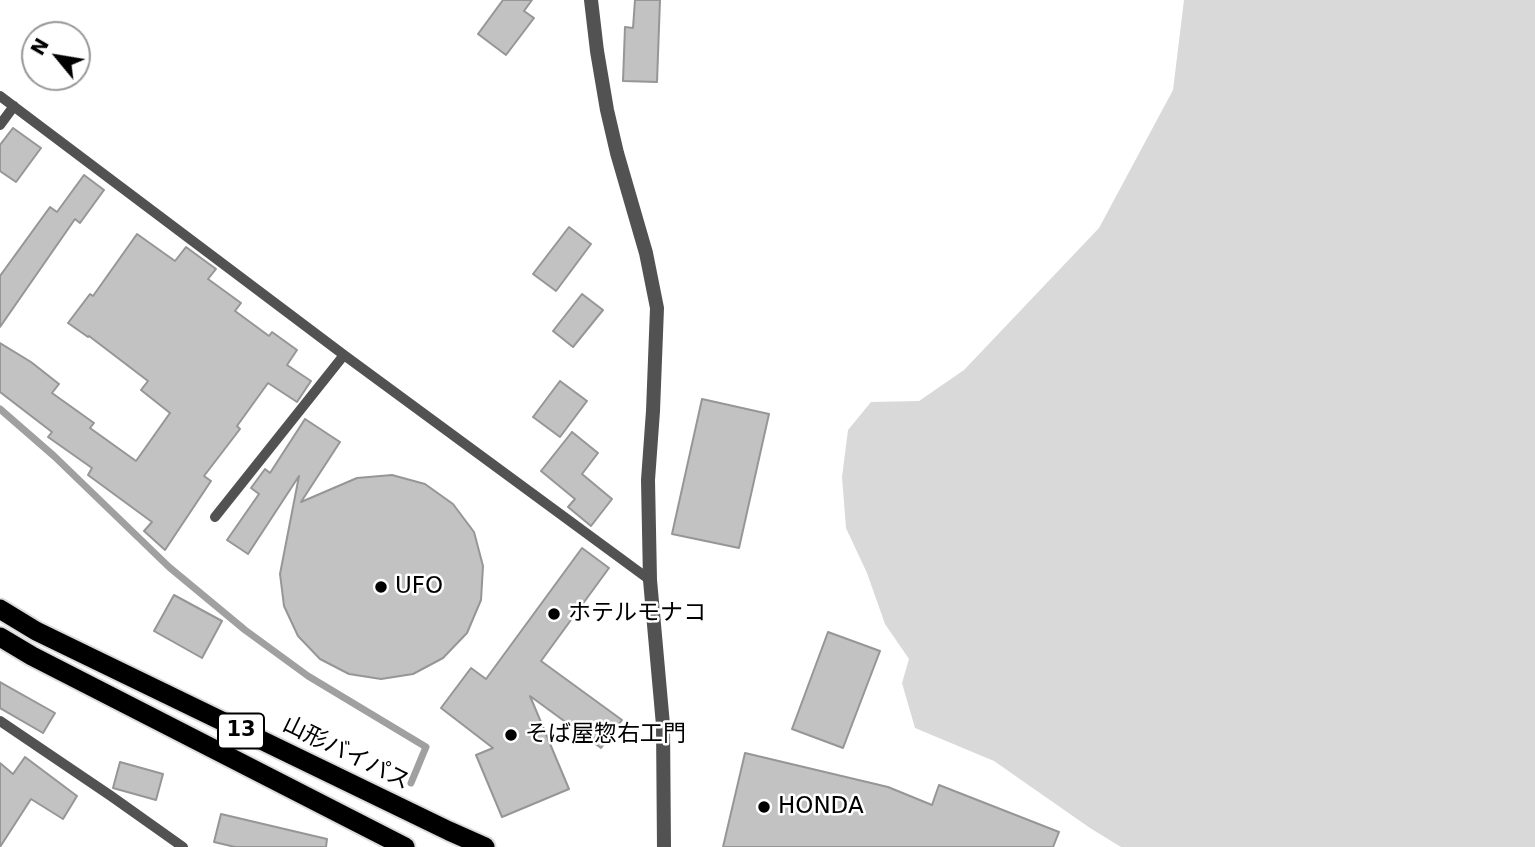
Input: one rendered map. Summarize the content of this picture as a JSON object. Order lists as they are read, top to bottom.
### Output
{
  "streets": {
    "highway": ["13", "山形バイパス"]
  },
  "places": [
    "UFO",
    "ホテルモナコ",
    "そば屋惣右工門",
    "HONDA"
  ],
  "north": "top left"
}
